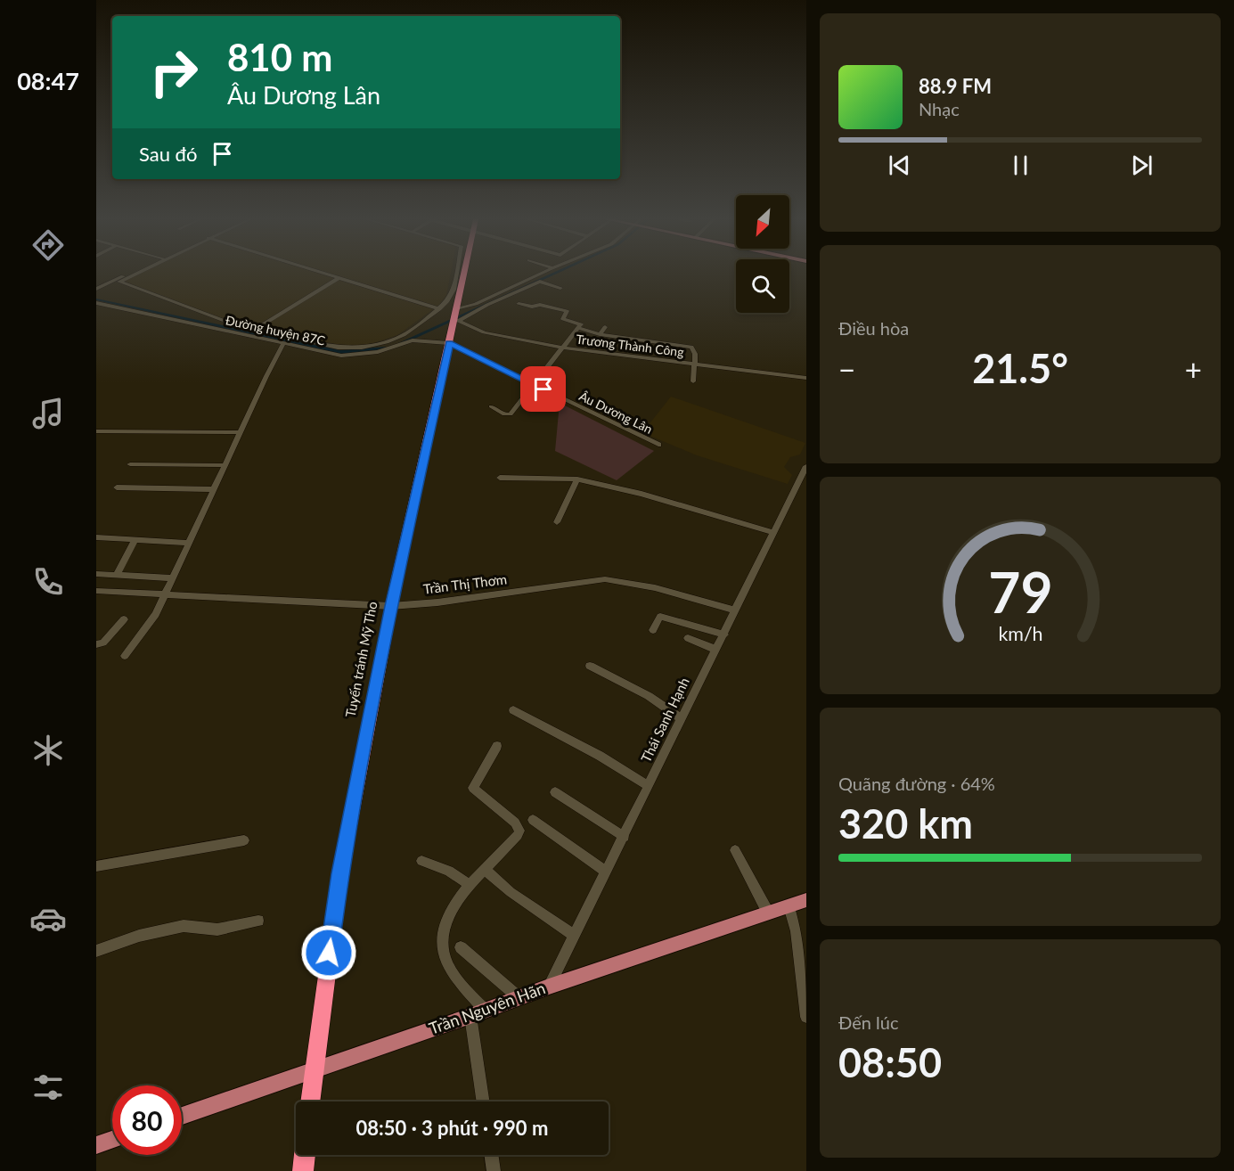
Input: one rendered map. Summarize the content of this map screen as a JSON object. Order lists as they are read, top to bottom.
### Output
{
  "streets": {
    "highway": ["Tuyến tránh Mỹ Tho"],
    "main road": ["Trần Nguyên Hãn"],
    "street": [
      "Đường huyện 87C",
      "Trương Thành Công",
      "Âu Dương Lân",
      "Trần Thị Thơm",
      "Thái Sanh Hạnh"
    ]
  },
  "crossings": [
    ["Đường huyện 87C", "Âu Dương Lân"],
    ["Đường huyện 87C", "Tuyến tránh Mỹ Tho"],
    ["Trương Thành Công", "Tuyến tránh Mỹ Tho"],
    ["Âu Dương Lân", "Tuyến tránh Mỹ Tho"],
    ["Trần Thị Thơm", "Tuyến tránh Mỹ Tho"],
    ["Trần Thị Thơm", "Thái Sanh Hạnh"],
    ["Tuyến tránh Mỹ Tho", "Trần Nguyên Hãn"],
    ["Thái Sanh Hạnh", "Trần Nguyên Hãn"]
  ],
  "north": "bottom left",
  "page": {
    "tabs": "08:47",
    "turn": ["810 m", "Âu Dương Lân"],
    "song": ["88.9 FM", "Nhạc"],
    "then": "Sau đó",
    "tile": [
      "Điều hòa",
      ["Quãng đường · 64%", "320 km"],
      ["Đến lúc", "08:50"]
    ],
    "heat": ["−", "21.5°", "+"],
    "limit": "80",
    "trip": "08:50 · 3 phút · 990 m",
    "gauge": ["79", "km/h"]
  }
}
